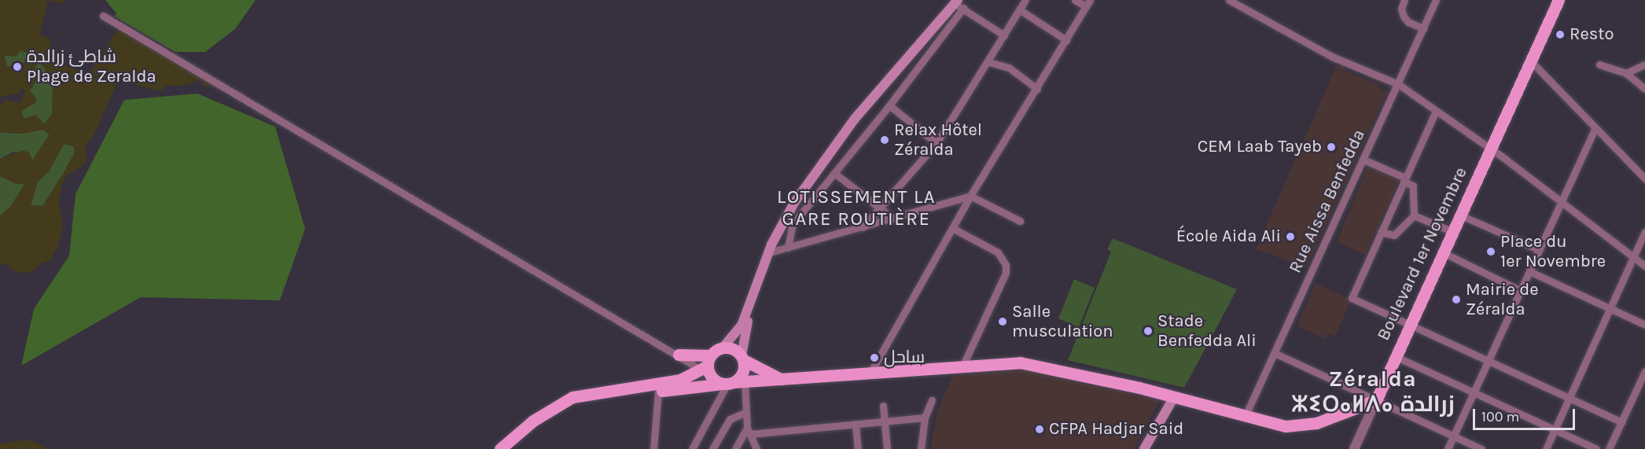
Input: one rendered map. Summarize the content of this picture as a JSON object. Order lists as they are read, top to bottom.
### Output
{
  "streets": {
    "main road": ["Boulevard 1er Novembre"],
    "street": ["Rue Aissa Benfedda"]
  },
  "districts": ["LOTISSEMENT LA GARE ROUTIÈRE", "Zéralda ⵣⵉⵔⴰⵍⴷⴰ زرالدة"],
  "places": [
    "Resto",
    "شاطئ زرالدة Plage de Zeralda",
    "Relax Hôtel Zéralda",
    "CEM Laab Tayeb",
    "École Aida Ali",
    "Place du 1er Novembre",
    "Mairie de Zéralda",
    "Salle musculation",
    "Stade Benfedda Ali",
    "ساحل",
    "CFPA Hadjar Said"
  ],
  "scale_bar": "100 m"
}
